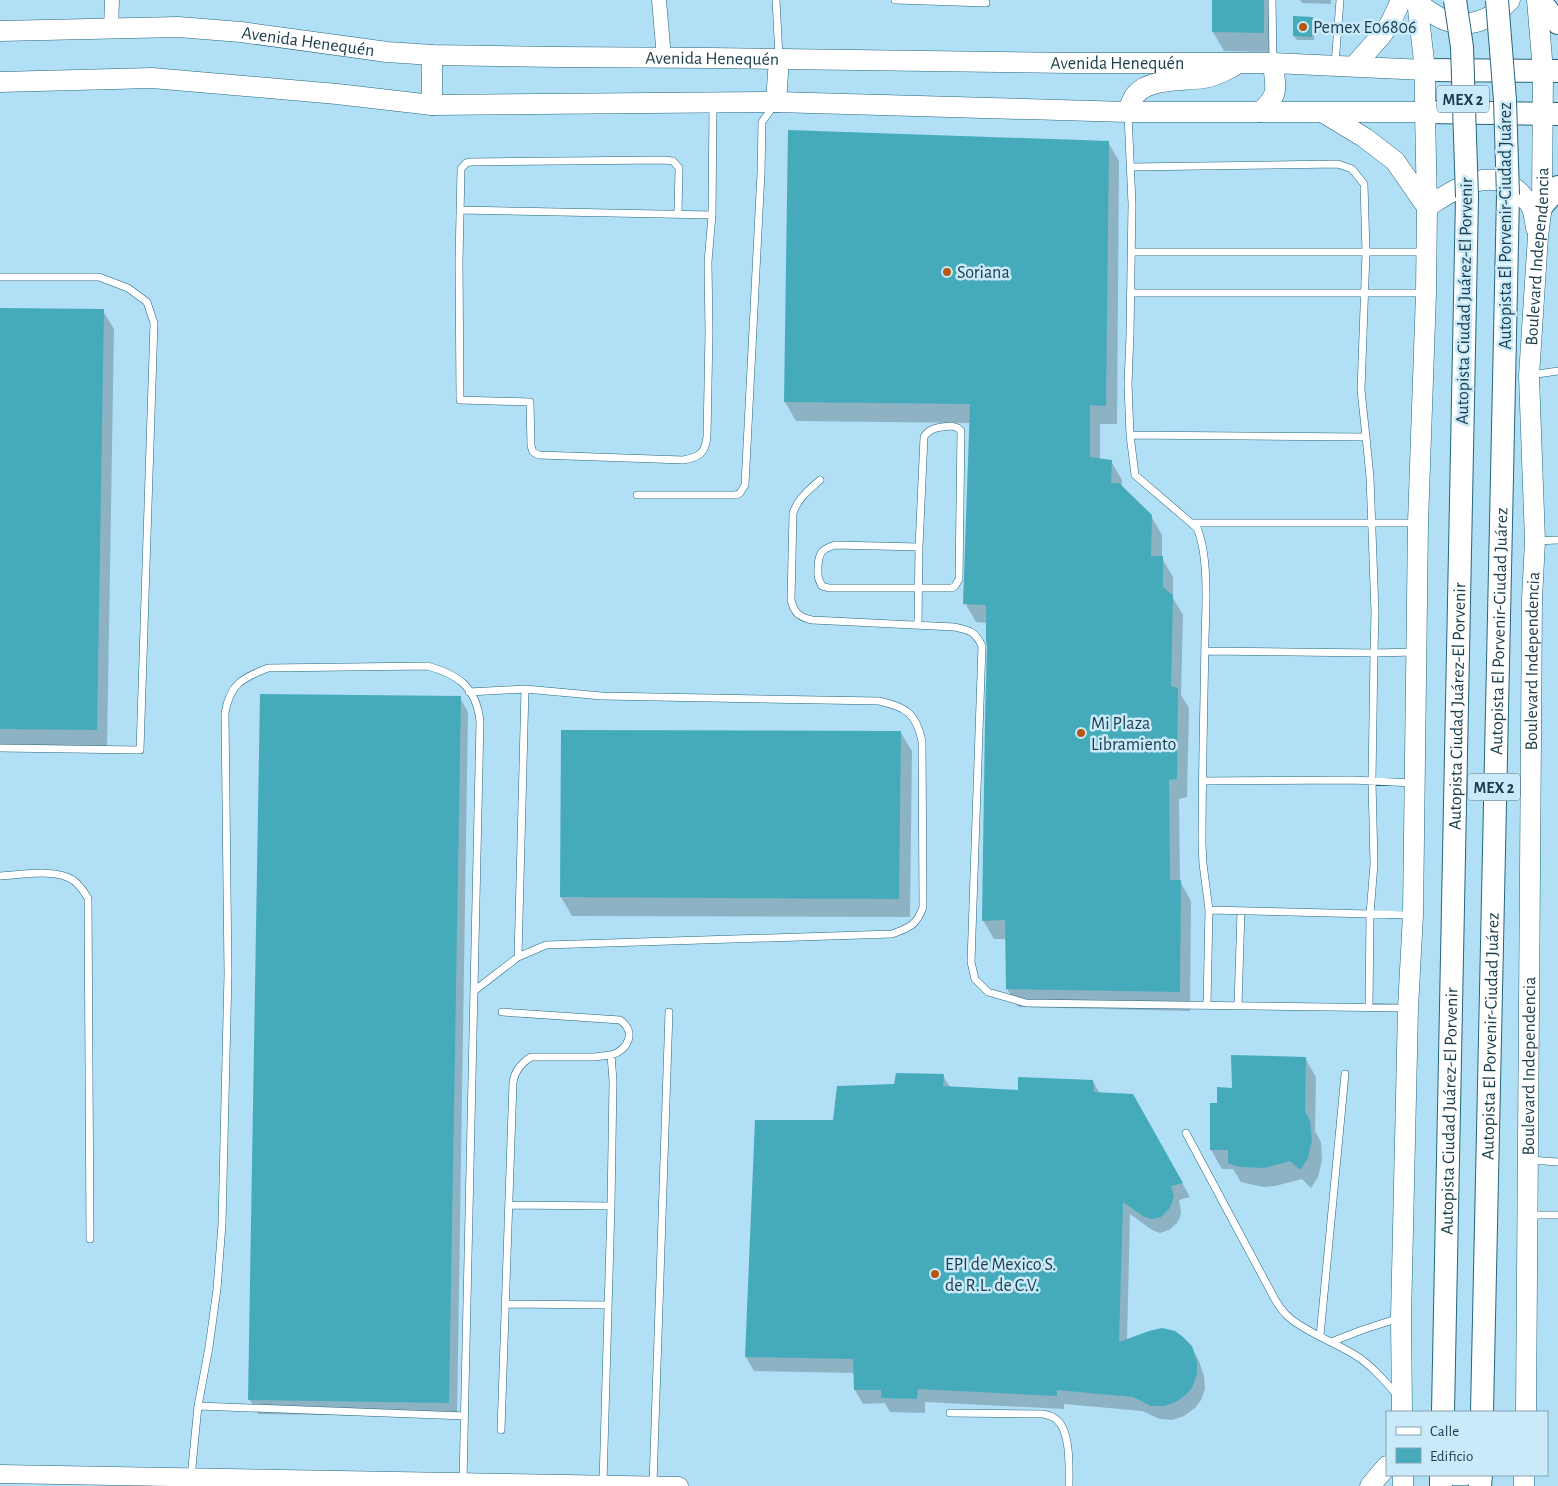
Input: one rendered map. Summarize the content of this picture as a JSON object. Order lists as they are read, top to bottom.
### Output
{
  "streets": {
    "main road": [
      "Avenida Henequén",
      "MEX 2",
      "Autopista El Porvenir-Ciudad Juárez",
      "Boulevard Independencia",
      "Autopista Ciudad Juárez-El Porvenir"
    ]
  },
  "crossings": [
    ["Avenida Henequén", "MEX 2"]
  ],
  "places": [
    "Pemex E06806",
    "Soriana",
    "Mi Plaza Libramiento",
    "EPI de Mexico S. de R.L. de C.V."
  ],
  "legend": ["Calle", "Edificio"]
}
